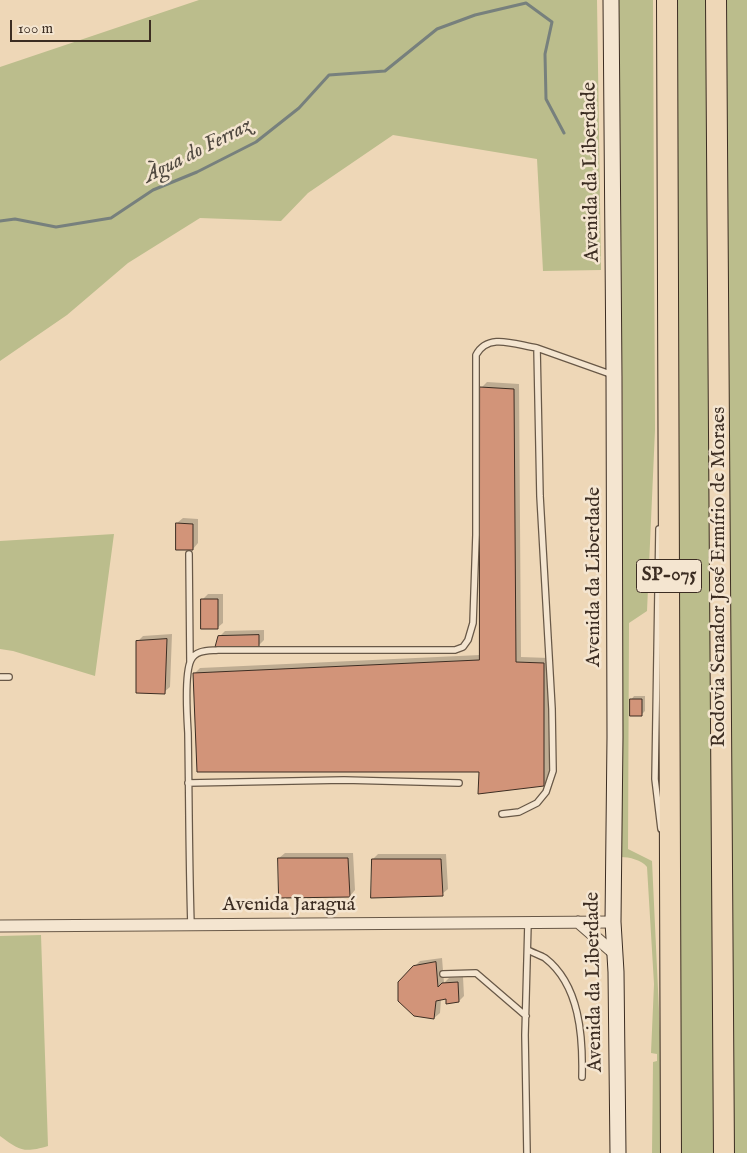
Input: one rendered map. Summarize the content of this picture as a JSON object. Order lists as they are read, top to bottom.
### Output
{
  "streets": {
    "highway": ["SP-075", "Rodovia Senador José Ermírio de Moraes"],
    "street": ["Avenida da Liberdade", "Avenida Jaraguá"]
  },
  "crossings": [
    ["Avenida da Liberdade", "Avenida Jaraguá"]
  ],
  "water": ["Àgua do Ferraz"],
  "scale_bar": "100 m"
}
